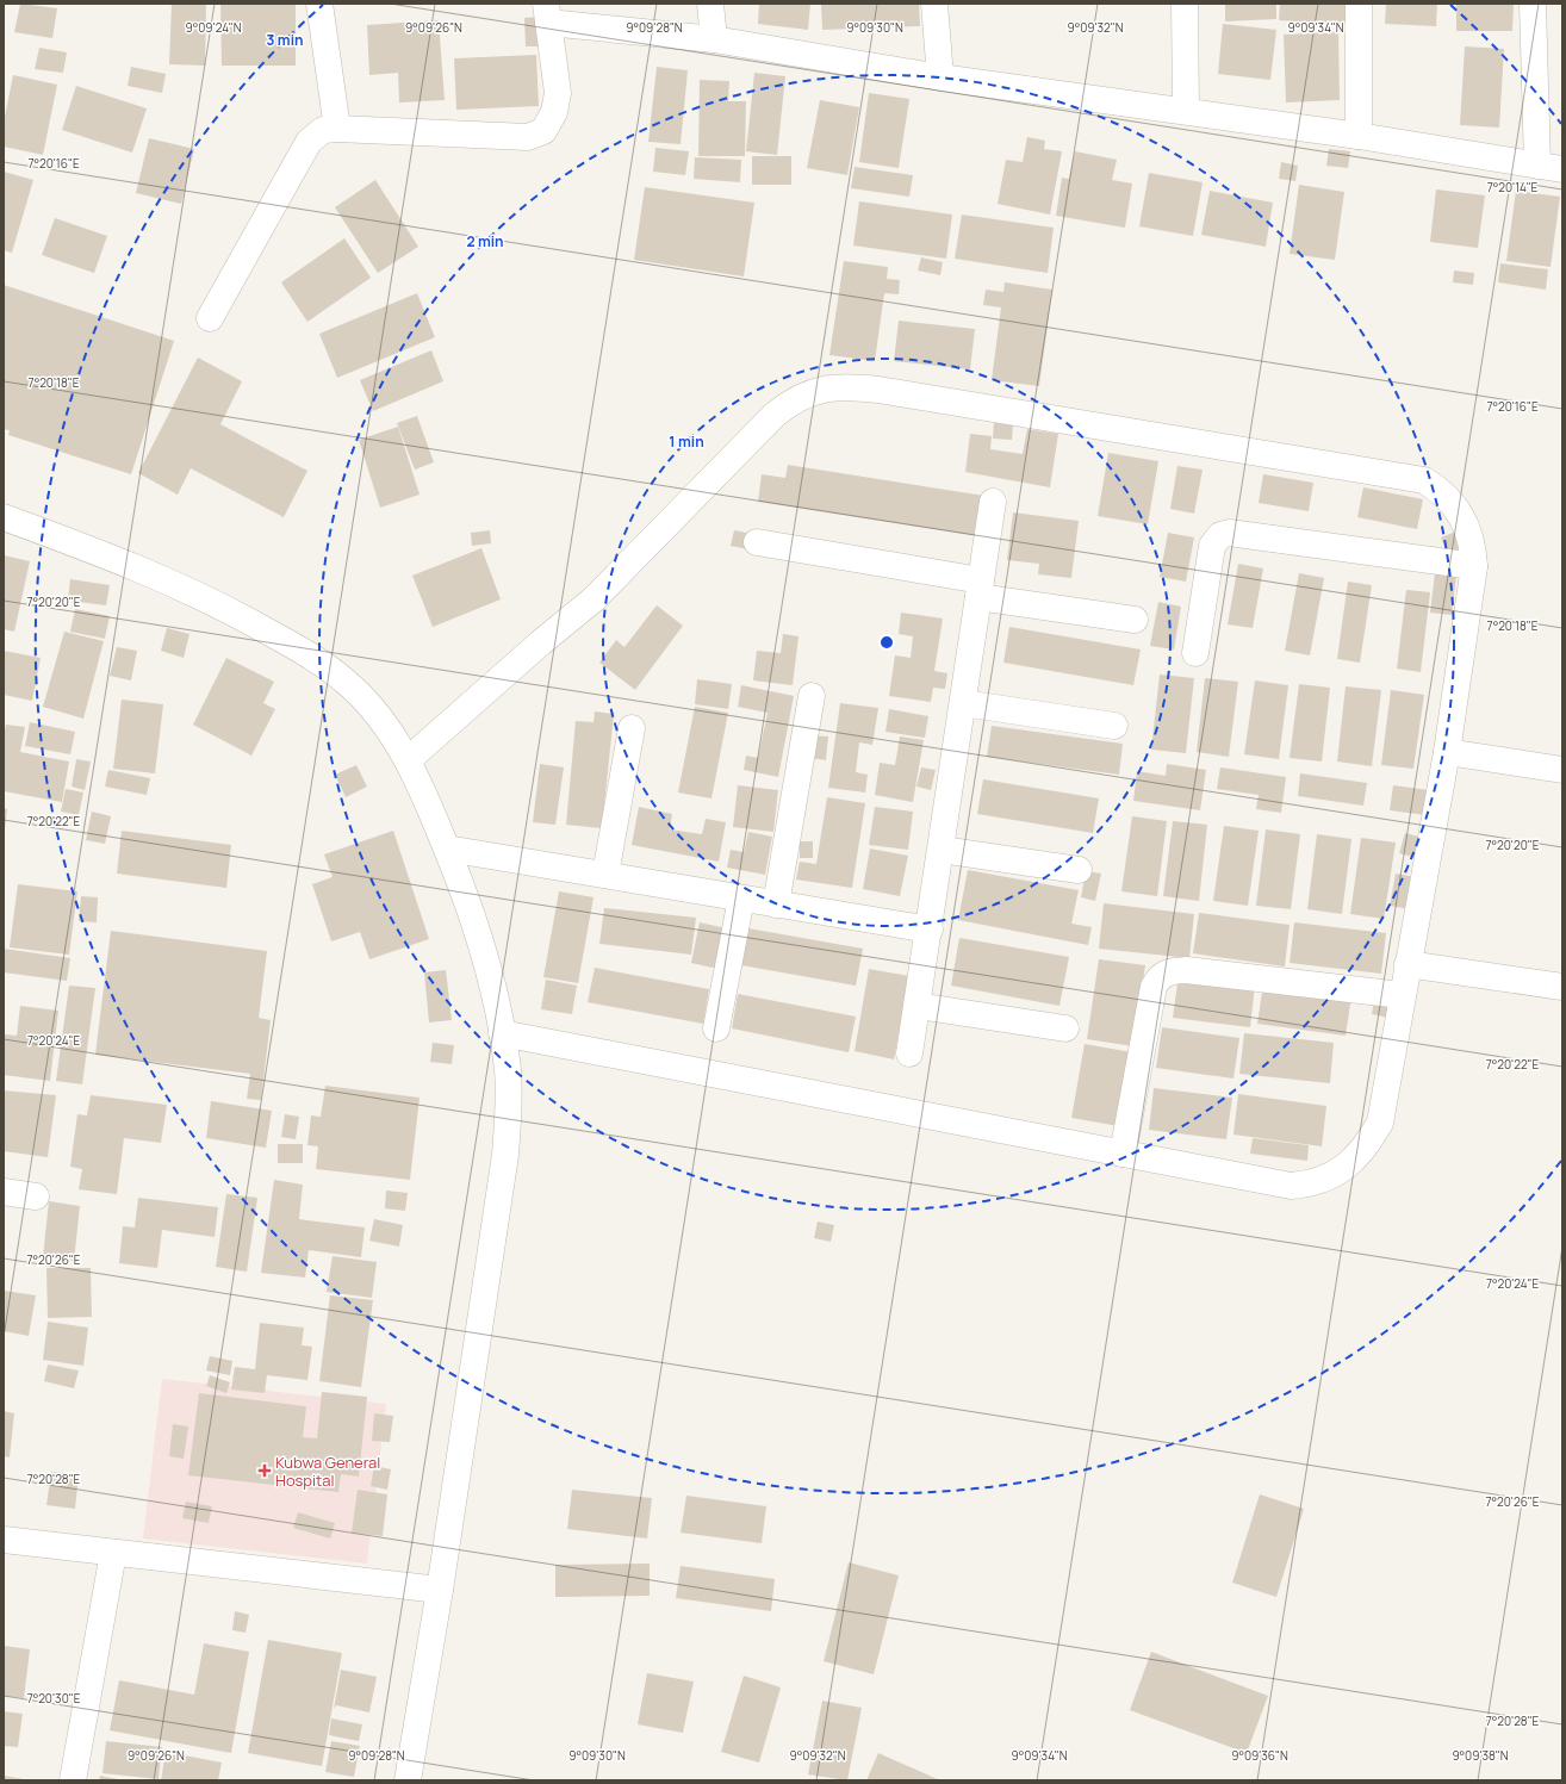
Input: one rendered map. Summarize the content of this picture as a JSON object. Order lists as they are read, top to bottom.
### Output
{
  "places": {
    "health": ["Kubwa General Hospital"]
  },
  "coordinates": [
    "9°09'24\"N",
    "9°09'26\"N",
    "9°09'28\"N",
    "9°09'30\"N",
    "9°09'32\"N",
    "9°09'34\"N",
    "7°20'16\"E",
    "7°20'14\"E",
    "7°20'18\"E",
    "7°20'20\"E",
    "7°20'22\"E",
    "7°20'24\"E",
    "7°20'26\"E",
    "7°20'28\"E",
    "7°20'30\"E",
    "9°09'36\"N",
    "9°09'38\"N"
  ],
  "rings": ["3 min", "2 min", "1 min"]
}
